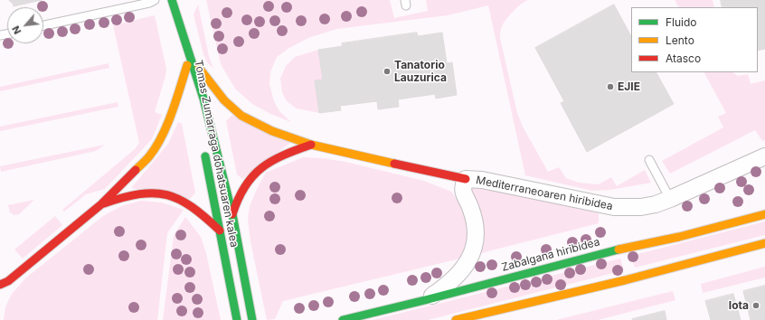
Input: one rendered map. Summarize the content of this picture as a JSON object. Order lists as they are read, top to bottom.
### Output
{
  "streets": {
    "main road": ["Tomas Zumarraga dohatsuaren kalea", "Zabalgana hiribidea"],
    "street": ["Mediterraneoaren hiribidea"]
  },
  "places": ["Tanatorio Lauzurica", "EJIE", "Iota"],
  "legend": ["Fluido", "Lento", "Atasco"],
  "north": "bottom left"
}
